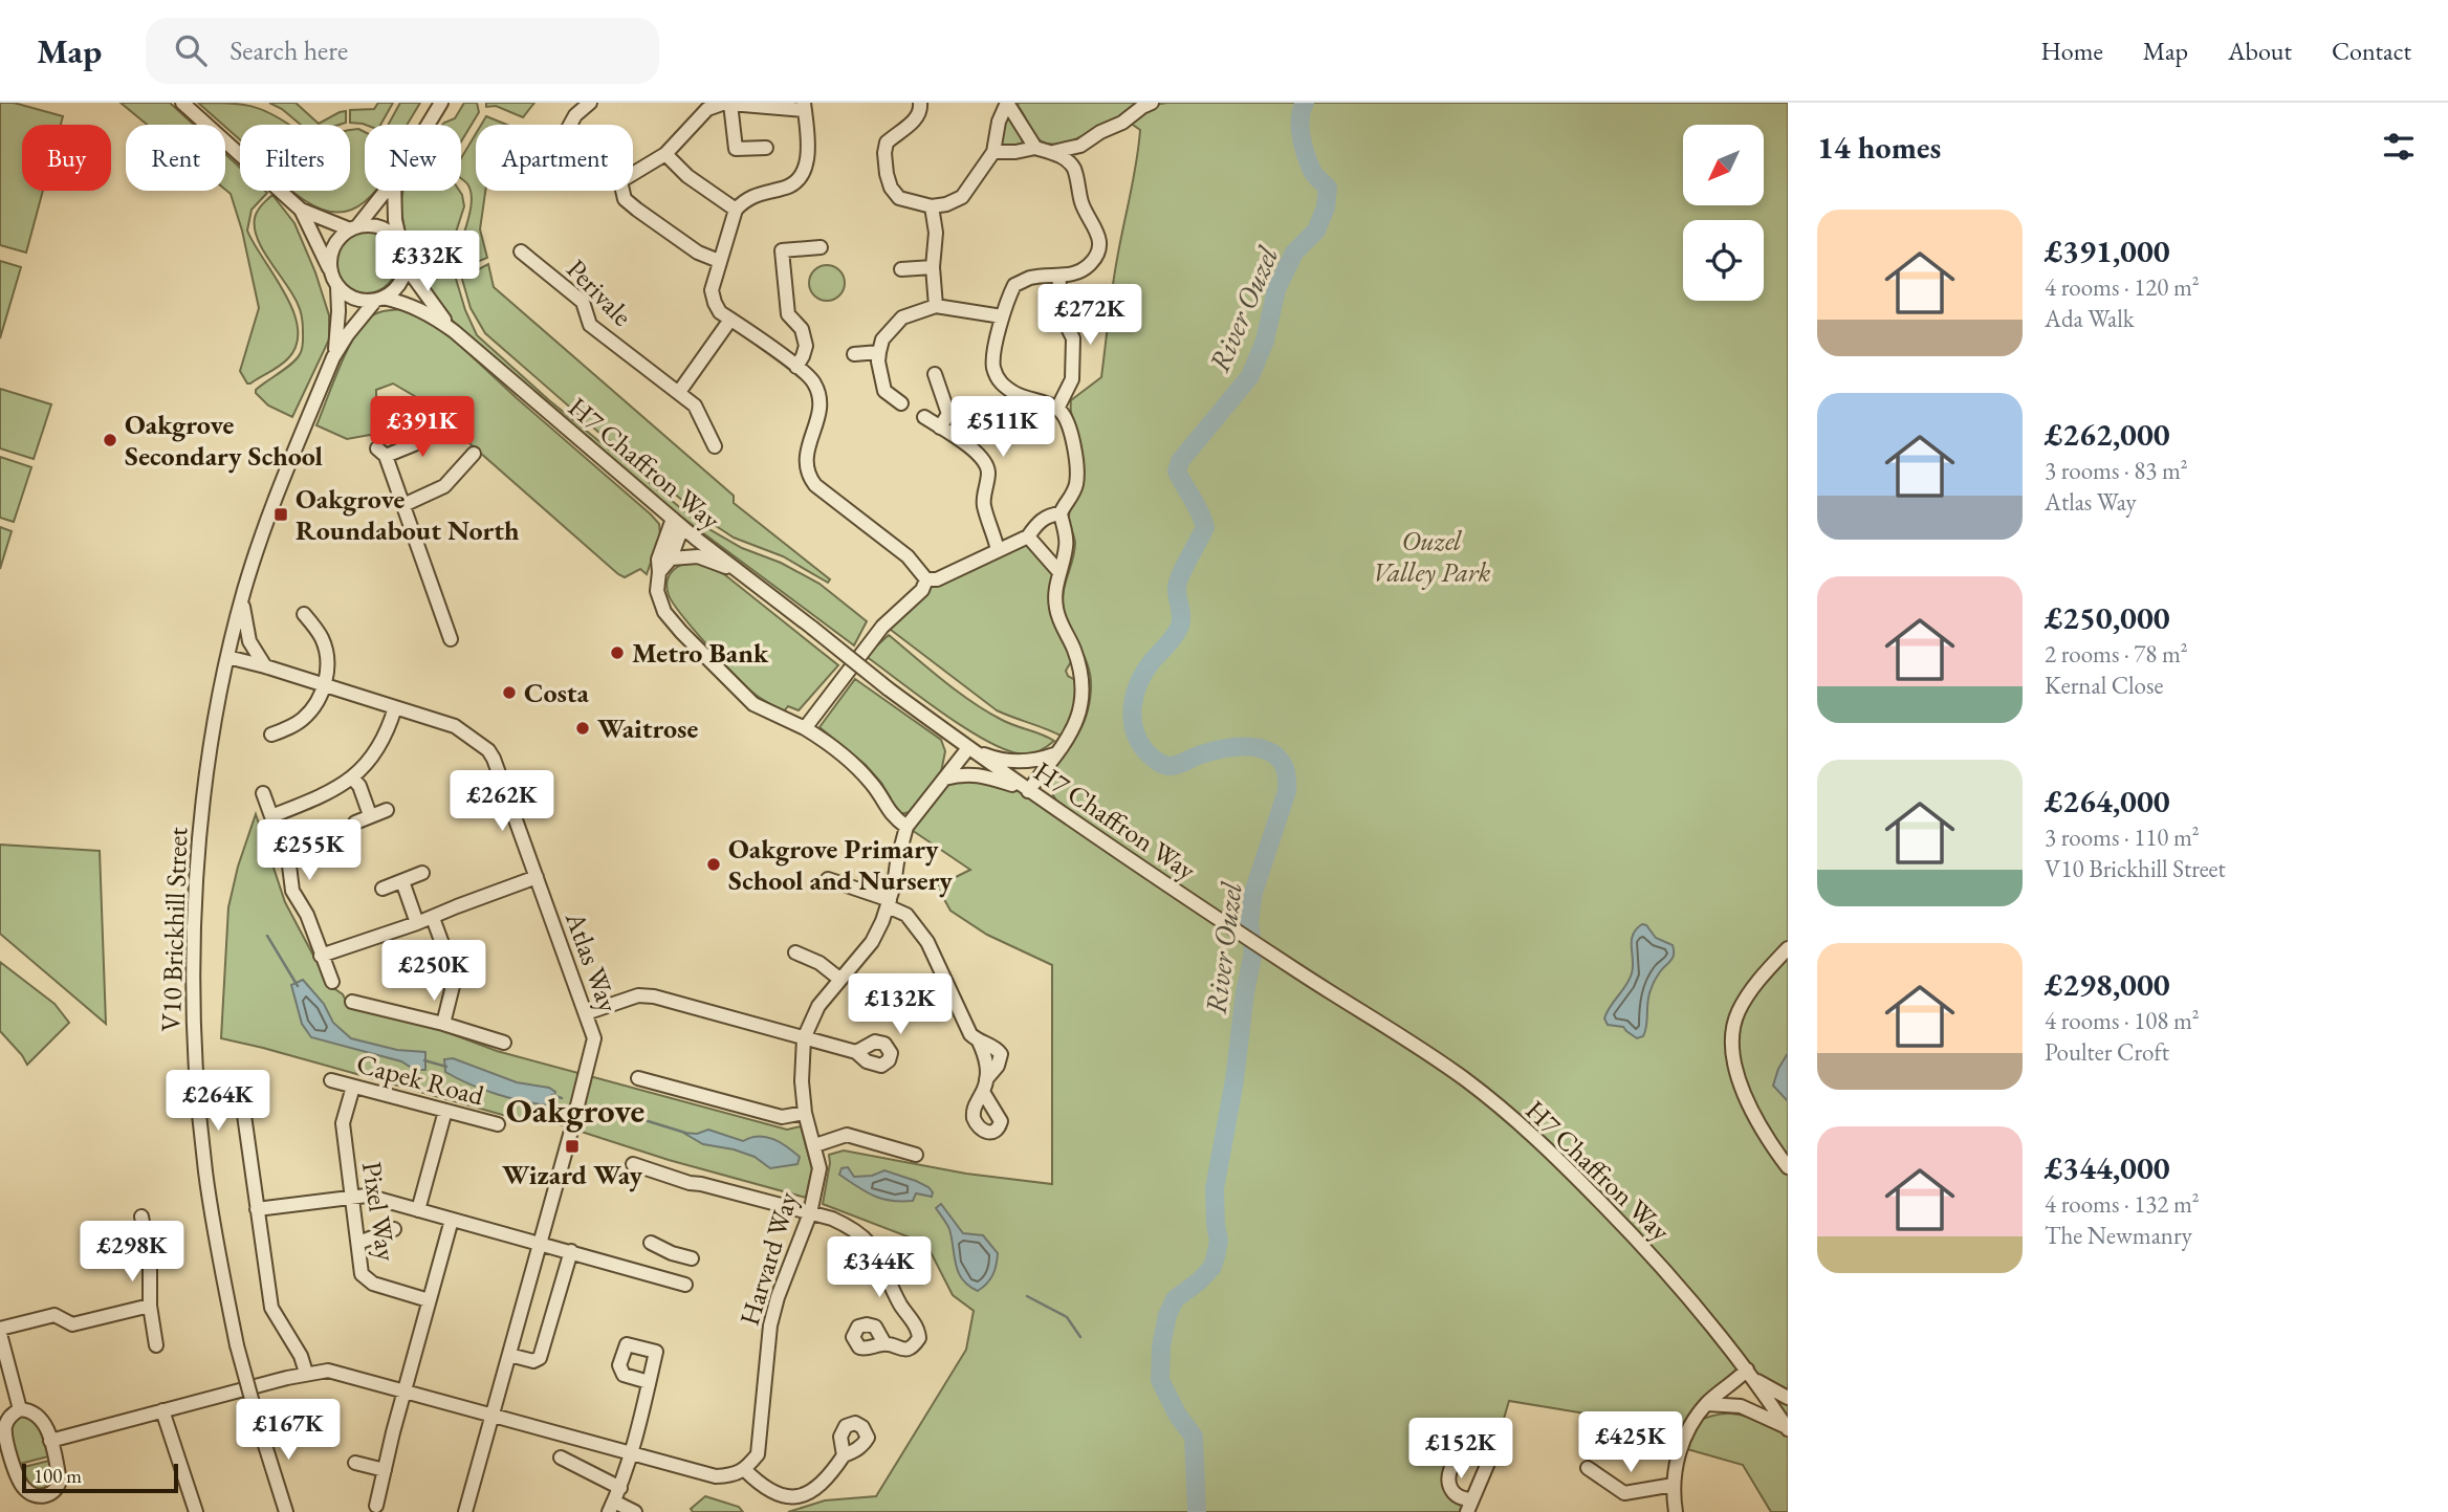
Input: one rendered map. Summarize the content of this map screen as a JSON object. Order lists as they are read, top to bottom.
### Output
{
  "streets": {
    "street": [
      "Perivale",
      "H7 Chaffron Way",
      "V10 Brickhill Street",
      "Atlas Way",
      "Capek Road",
      "Pixel Way",
      "Harvard Way"
    ]
  },
  "crossings": [
    ["H7 Chaffron Way", "V10 Brickhill Street"],
    ["V10 Brickhill Street", "Atlas Way"],
    ["Capek Road", "Pixel Way"]
  ],
  "districts": ["Oakgrove"],
  "water": ["River Ouzel"],
  "parks": ["Ouzel Valley Park"],
  "places": {
    "other": [
      "Oakgrove Secondary School",
      "Metro Bank",
      "Costa",
      "Waitrose",
      "Oakgrove Primary School and Nursery"
    ],
    "transit": ["Oakgrove Roundabout North", "Wizard Way"]
  },
  "scale_bar": "100 m",
  "north": "bottom left",
  "page": {
    "header": "Map",
    "search": "Search here",
    "nav": [
      "Home",
      "Map",
      "About",
      "Contact"
    ],
    "heading": "14 homes",
    "chip": [
      "Buy",
      "Rent",
      "Filters",
      "New",
      "Apartment"
    ],
    "list": [
      {
        "name": "£391,000",
        "note": "4 rooms · 120 m² · Ada Walk"
      },
      {
        "name": "£262,000",
        "note": "3 rooms · 83 m² · Atlas Way"
      },
      {
        "name": "£250,000",
        "note": "2 rooms · 78 m² · Kernal Close"
      },
      {
        "name": "£264,000",
        "note": "3 rooms · 110 m² · V10 Brickhill Street"
      },
      {
        "name": "£298,000",
        "note": "4 rooms · 108 m² · Poulter Croft"
      },
      {
        "name": "£344,000",
        "note": "4 rooms · 132 m² · The Newmanry"
      }
    ],
    "price": [
      "£332K",
      "£272K",
      "£391K",
      "£511K",
      "£262K",
      "£255K",
      "£250K",
      "£132K",
      "£264K",
      "£298K",
      "£344K",
      "£167K",
      "£425K",
      "£152K"
    ],
    "scale": "100 m"
  }
}
